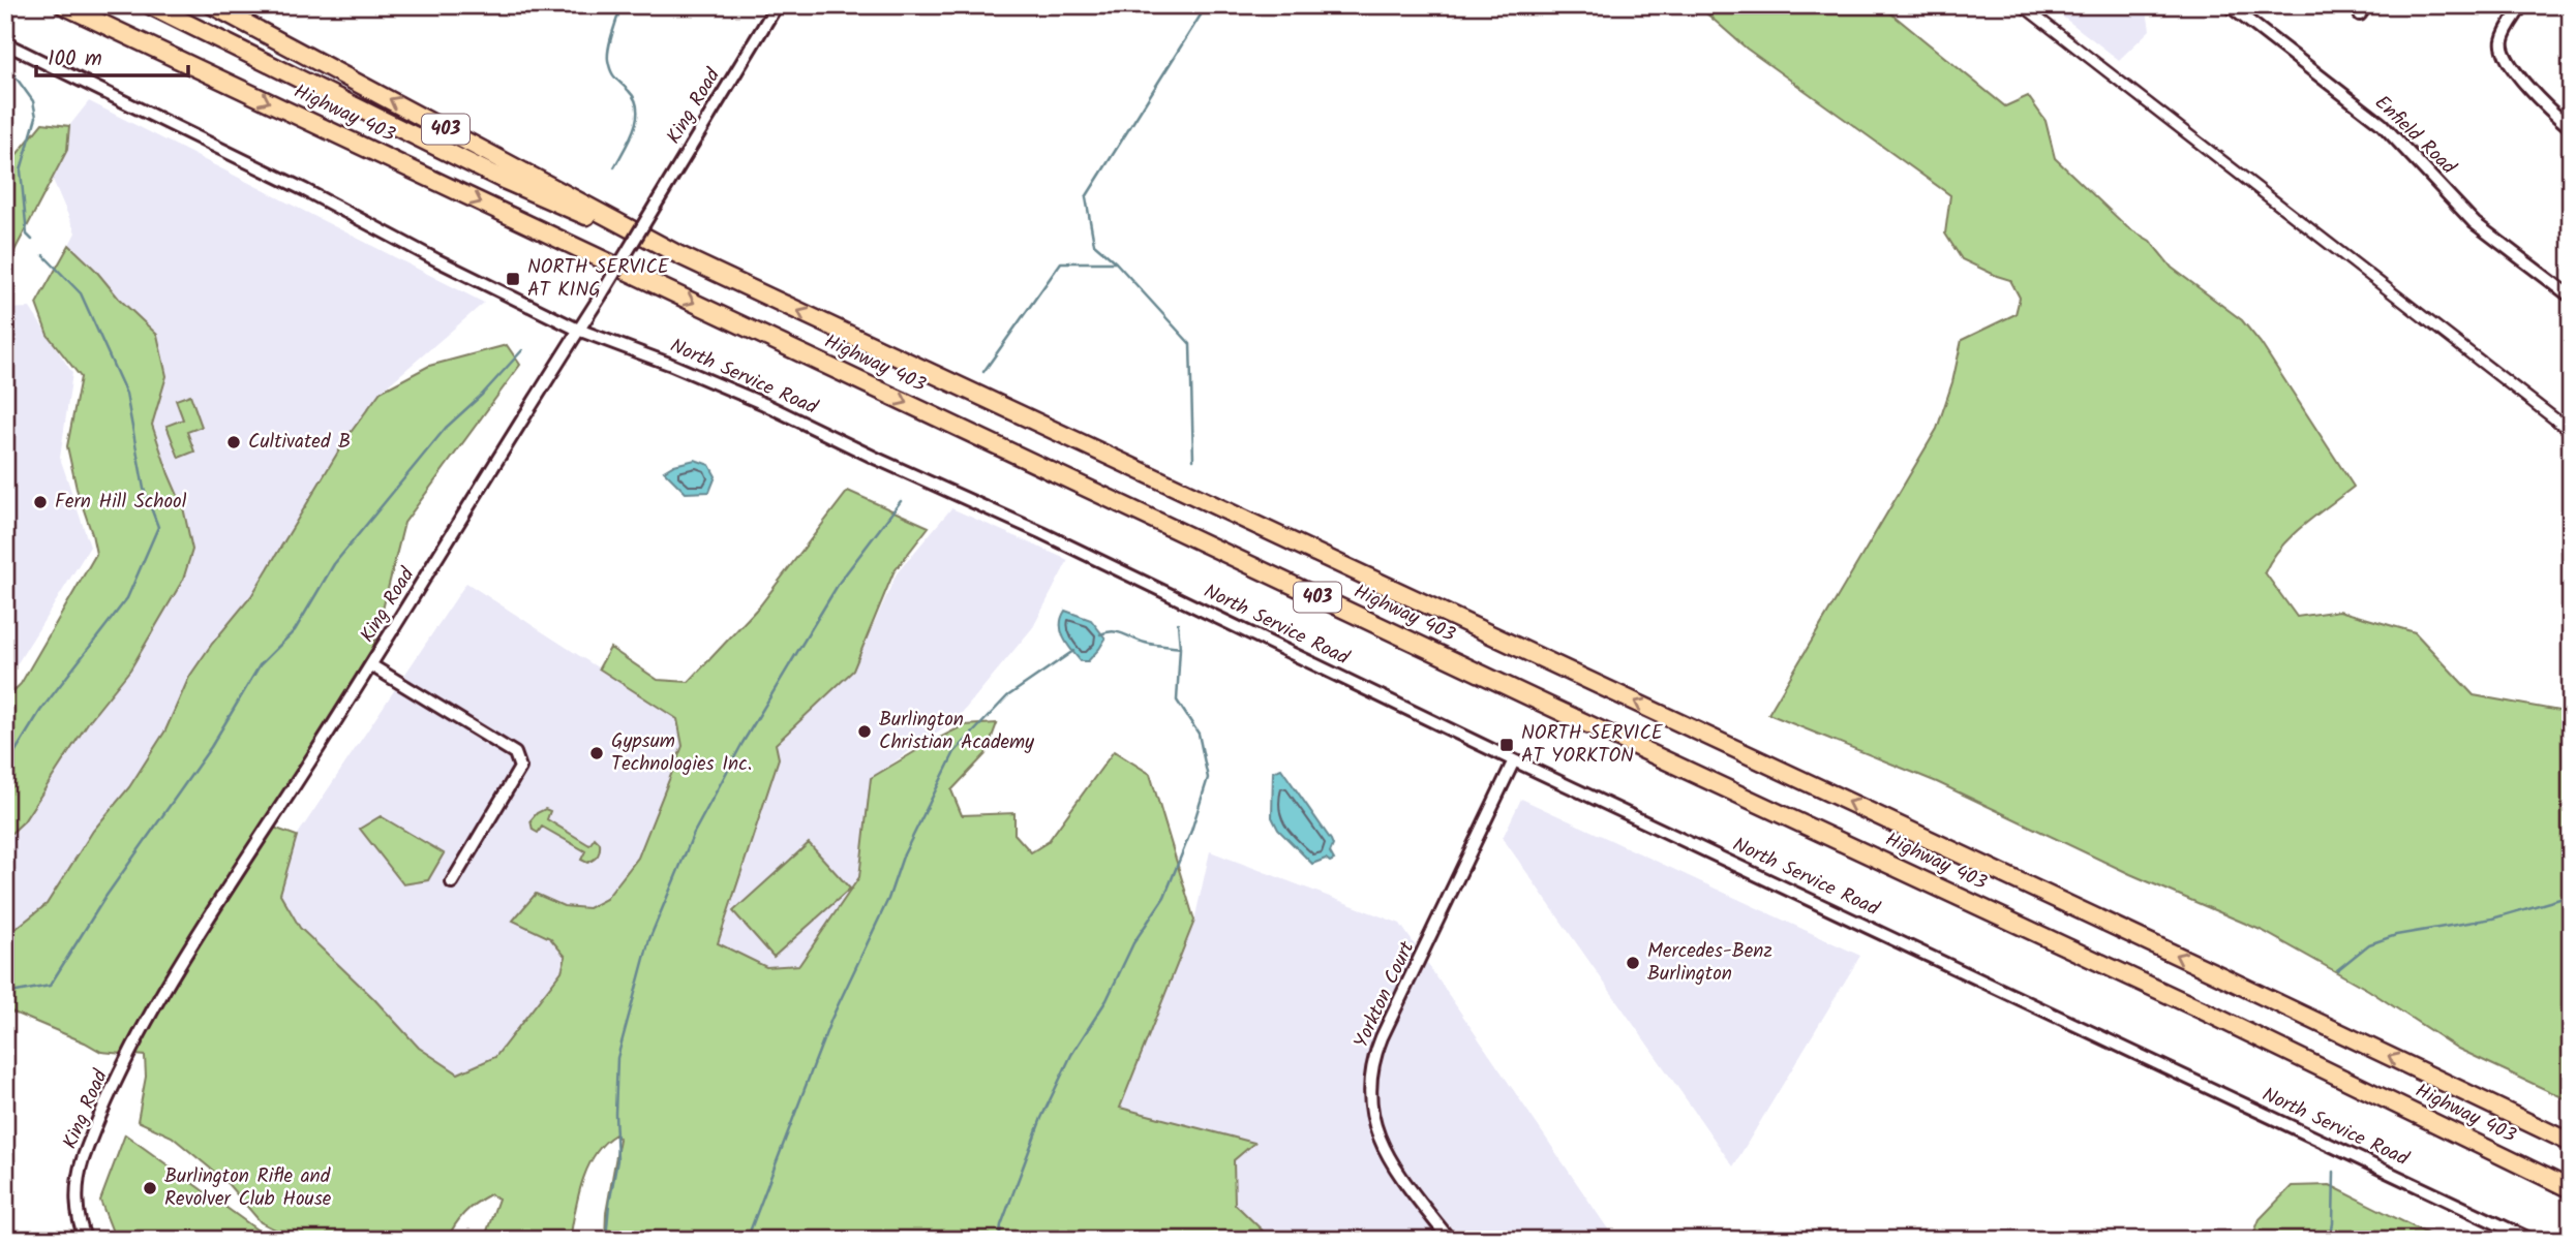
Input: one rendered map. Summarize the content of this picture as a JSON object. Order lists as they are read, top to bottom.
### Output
{
  "streets": {
    "highway": ["Highway 403", "403"],
    "street": [
      "King Road",
      "Enfield Road",
      "North Service Road",
      "Yorkton Court"
    ]
  },
  "crossings": [
    ["King Road", "North Service Road"],
    ["North Service Road", "Yorkton Court"]
  ],
  "places": {
    "transit": ["NORTH SERVICE AT KING", "NORTH SERVICE AT YORKTON"],
    "other": [
      "Cultivated B",
      "Fern Hill School",
      "Burlington Christian Academy",
      "Gypsum Technologies Inc.",
      "Mercedes-Benz Burlington",
      "Burlington Rifle and Revolver Club House"
    ]
  },
  "scale_bar": "100 m"
}
